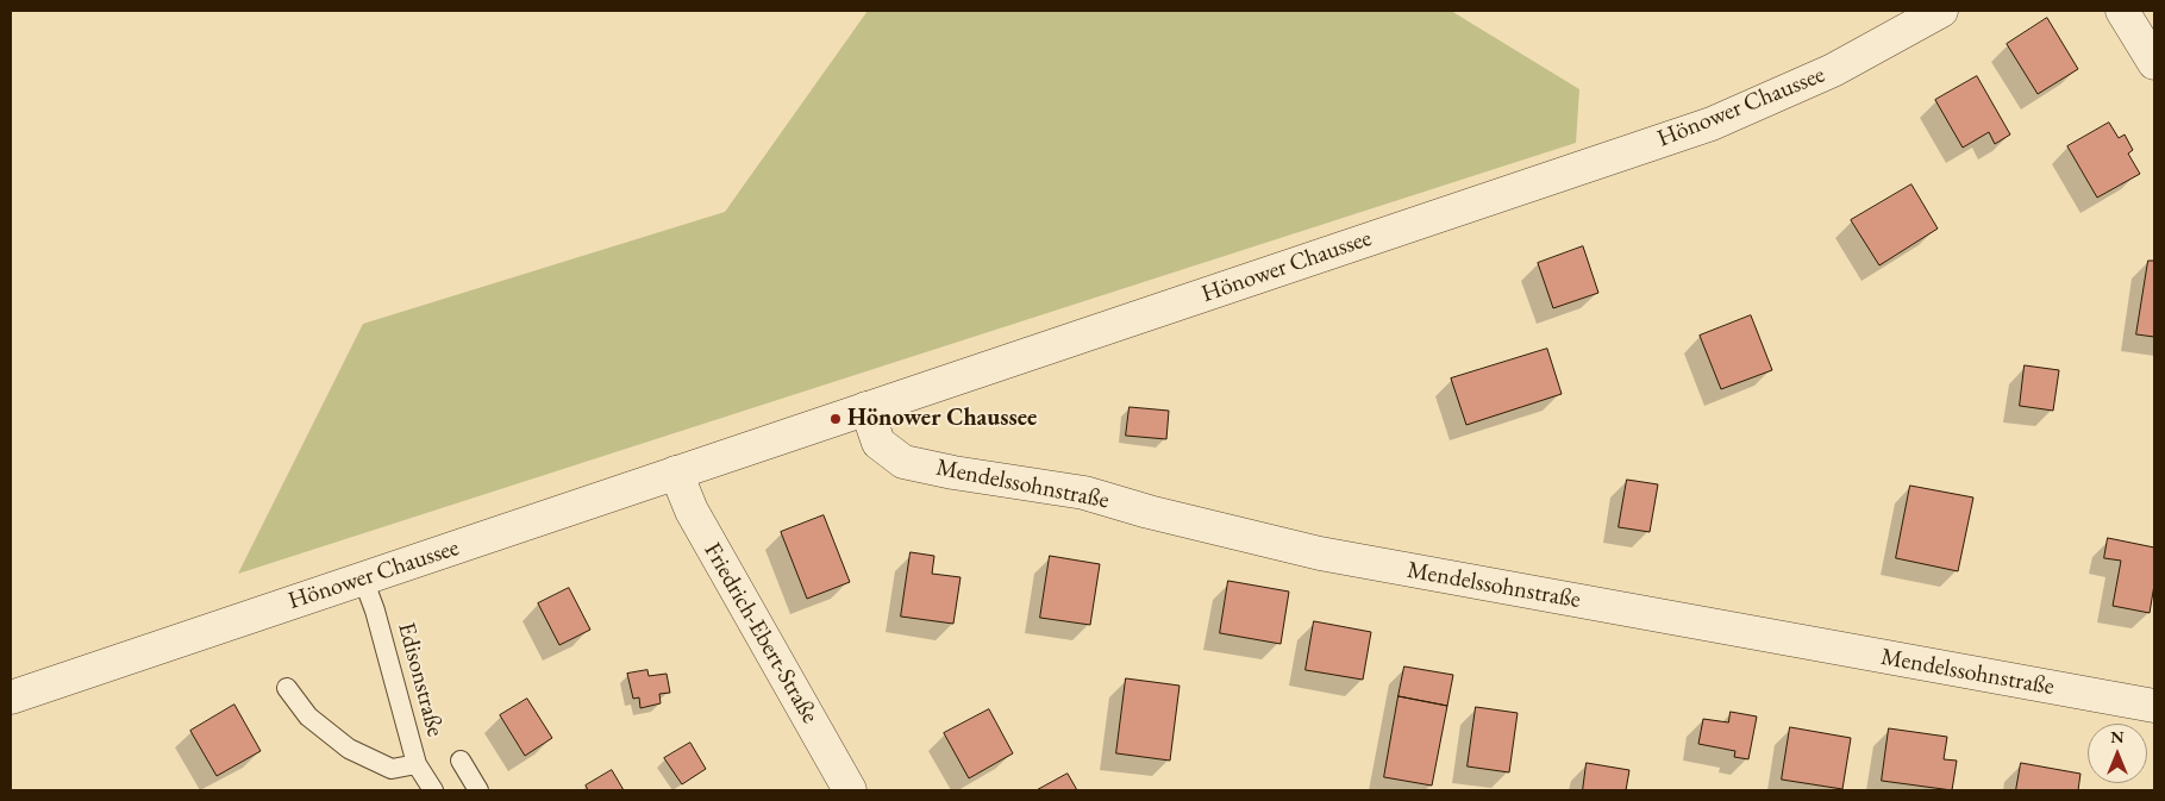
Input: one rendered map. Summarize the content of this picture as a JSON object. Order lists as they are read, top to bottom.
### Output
{
  "streets": {
    "street": ["Hönower Chaussee", "Mendelssohnstraße", "Friedrich-Ebert-Straße"],
    "lane": ["Edisonstraße"]
  },
  "crossings": [
    ["Hönower Chaussee", "Mendelssohnstraße"],
    ["Hönower Chaussee", "Friedrich-Ebert-Straße"],
    ["Hönower Chaussee", "Edisonstraße"]
  ],
  "places": ["Hönower Chaussee"],
  "north": "top"
}
